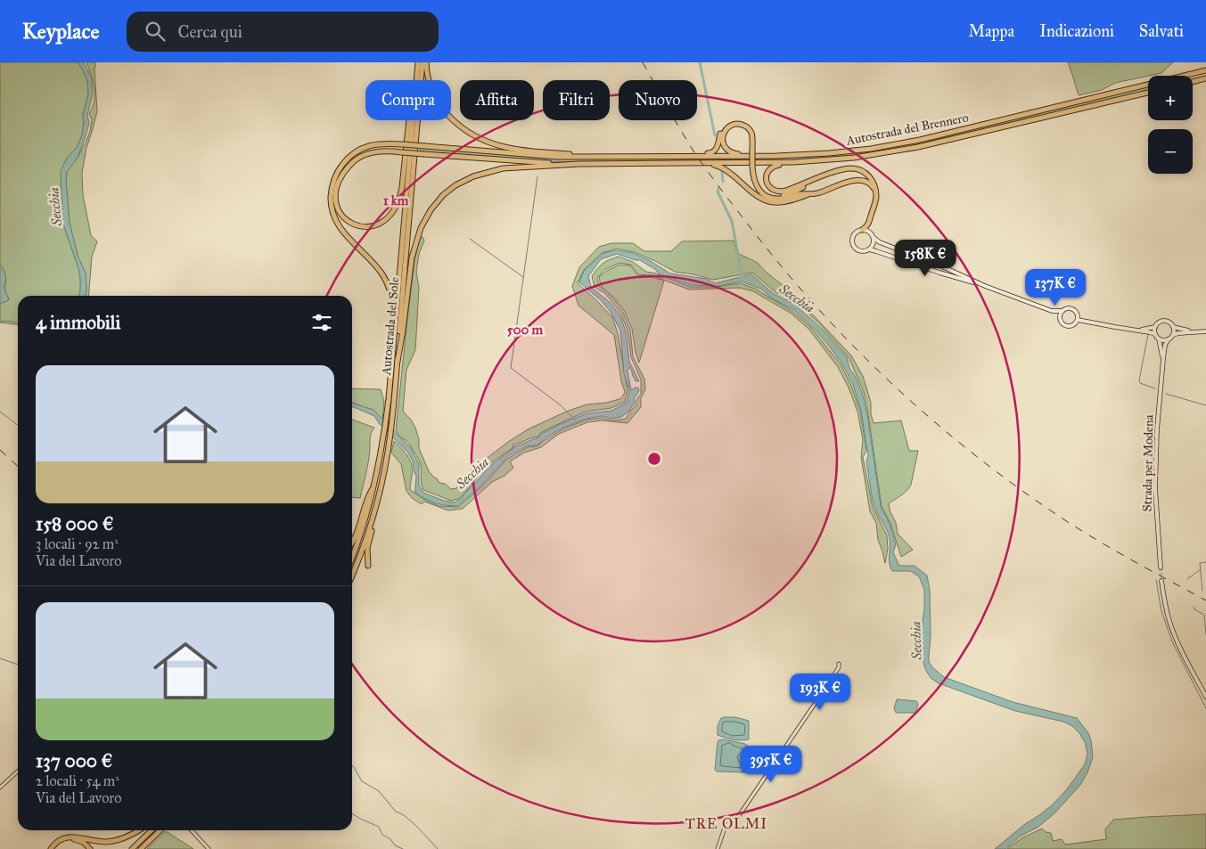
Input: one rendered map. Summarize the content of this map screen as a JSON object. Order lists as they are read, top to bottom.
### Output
{
  "streets": {
    "highway": ["Autostrada del Brennero", "Autostrada del Sole"],
    "main road": ["Strada per Modena"]
  },
  "districts": ["TRE OLMI"],
  "water": ["Secchia"],
  "page": {
    "header": "Keyplace",
    "search": "Cerca qui",
    "nav": ["Mappa", "Indicazioni", "Salvati"],
    "map_buttons": ["+", "−"],
    "chip": [
      "Compra",
      "Affitta",
      "Filtri",
      "Nuovo"
    ],
    "price": [
      "158K €",
      "137K €",
      "193K €",
      "395K €"
    ],
    "heading": "4 immobili",
    "list": [
      {
        "name": "158 000 €",
        "note": "3 locali · 92 m² · Via del Lavoro"
      },
      {
        "name": "137 000 €",
        "note": "2 locali · 54 m² · Via del Lavoro"
      }
    ]
  },
  "rings": ["1 km", "500 m"]
}
